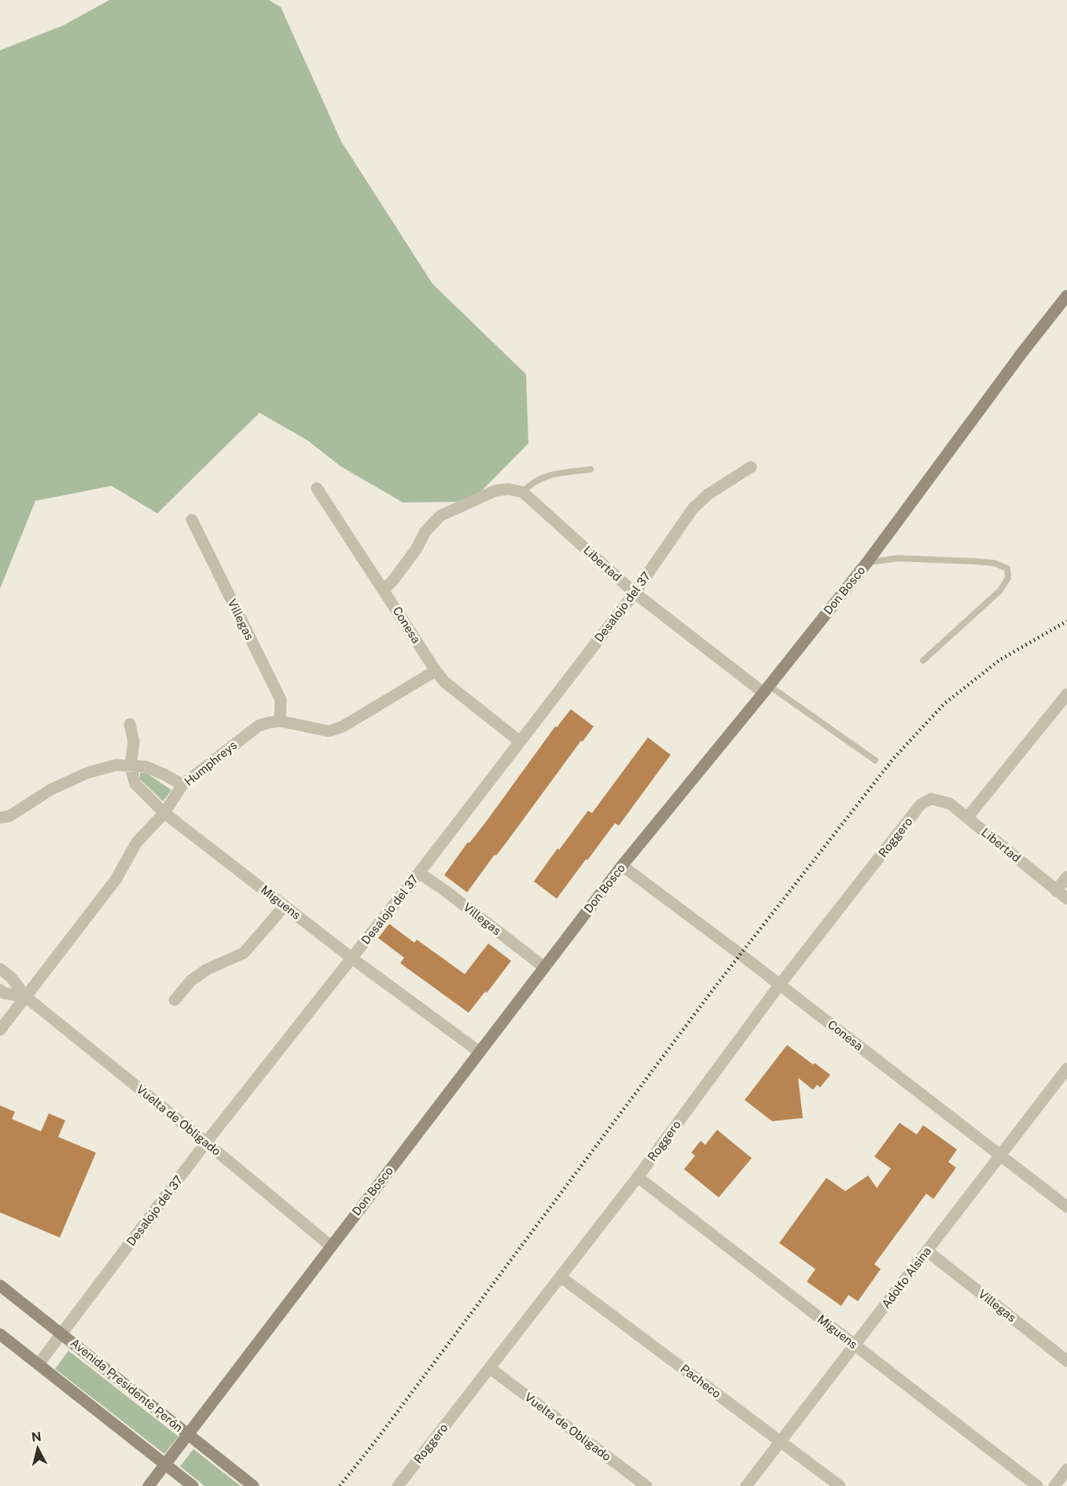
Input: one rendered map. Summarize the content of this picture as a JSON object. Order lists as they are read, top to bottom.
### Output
{
  "streets": {
    "street": [
      "Libertad",
      "Don Bosco",
      "Desalojo del 37",
      "Villegas",
      "Conesa",
      "Humphreys",
      "Roggero",
      "Miguens",
      "Vuelta de Obligado",
      "Adolfo Alsina",
      "Pacheco",
      "Avenida Presidente Perón"
    ]
  },
  "crossings": [
    ["Libertad", "Don Bosco"],
    ["Libertad", "Desalojo del 37"],
    ["Libertad", "Conesa"],
    ["Libertad", "Roggero"],
    ["Don Bosco", "Villegas"],
    ["Don Bosco", "Conesa"],
    ["Don Bosco", "Miguens"],
    ["Don Bosco", "Vuelta de Obligado"],
    ["Don Bosco", "Avenida Presidente Perón"],
    ["Desalojo del 37", "Villegas"],
    ["Desalojo del 37", "Conesa"],
    ["Desalojo del 37", "Miguens"],
    ["Desalojo del 37", "Vuelta de Obligado"],
    ["Desalojo del 37", "Avenida Presidente Perón"],
    ["Villegas", "Humphreys"],
    ["Villegas", "Adolfo Alsina"],
    ["Conesa", "Humphreys"],
    ["Conesa", "Roggero"],
    ["Conesa", "Adolfo Alsina"],
    ["Humphreys", "Miguens"],
    ["Humphreys", "Vuelta de Obligado"],
    ["Roggero", "Miguens"],
    ["Roggero", "Vuelta de Obligado"],
    ["Roggero", "Pacheco"],
    ["Miguens", "Adolfo Alsina"],
    ["Adolfo Alsina", "Pacheco"]
  ],
  "north": "top"
}
